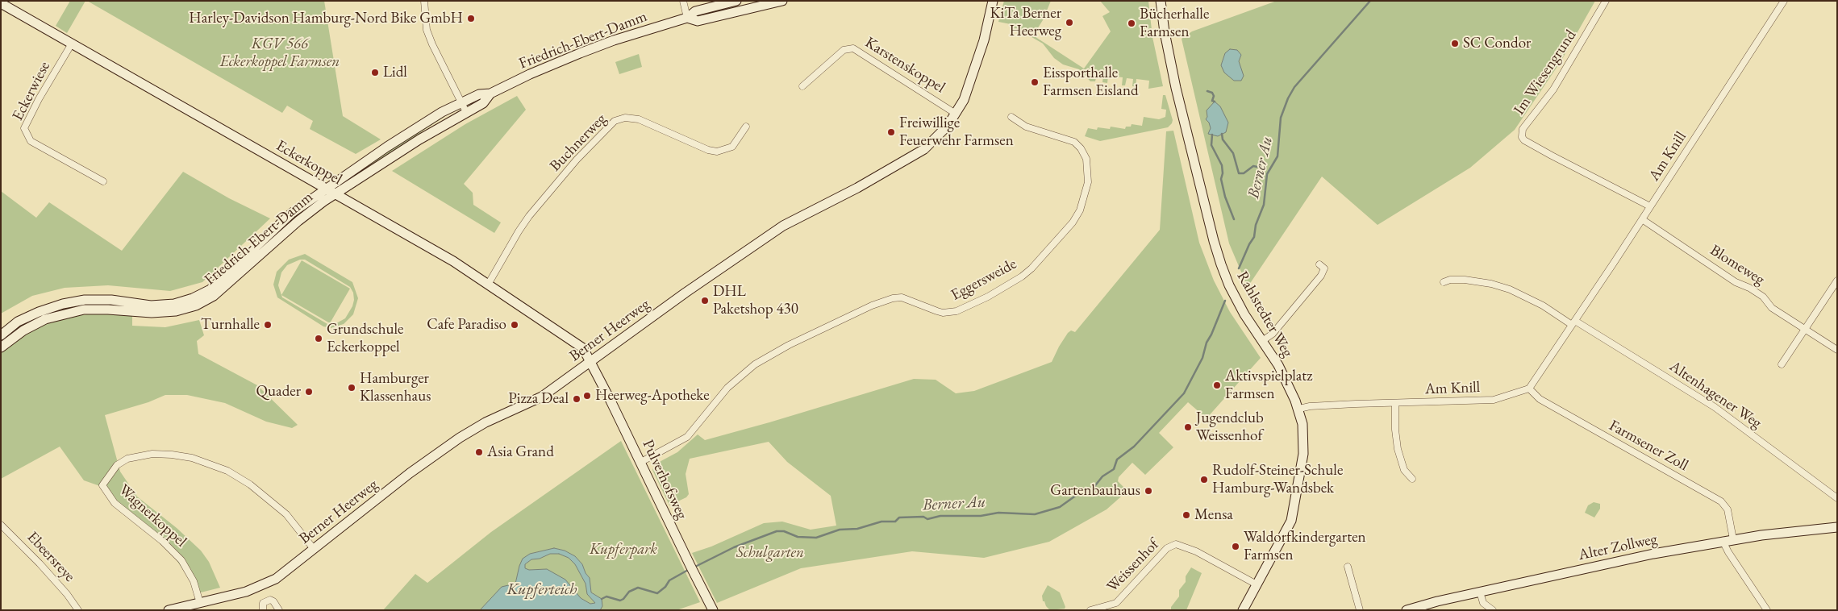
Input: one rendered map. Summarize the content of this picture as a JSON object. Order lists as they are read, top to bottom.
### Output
{
  "streets": {
    "street": [
      "Friedrich-Ebert-Damm",
      "Karstenskoppel",
      "Im Wiesengrund",
      "Eckerwiese",
      "Buchnerweg",
      "Am Knill",
      "Eckerkoppel",
      "Blomeweg",
      "Eggersweide",
      "Rahlstedter Weg",
      "Berner Heerweg",
      "Altenhagener Weg",
      "Farmsener Zoll",
      "Pulverhofsweg",
      "Wagnerkoppel",
      "Alter Zollweg",
      "Ebeersreye",
      "Weissenhof"
    ]
  },
  "crossings": [
    ["Friedrich-Ebert-Damm", "Eckerkoppel"],
    ["Karstenskoppel", "Berner Heerweg"],
    ["Im Wiesengrund", "Am Knill"],
    ["Eckerwiese", "Eckerkoppel"],
    ["Buchnerweg", "Eckerkoppel"],
    ["Am Knill", "Blomeweg"],
    ["Am Knill", "Rahlstedter Weg"],
    ["Am Knill", "Altenhagener Weg"],
    ["Am Knill", "Farmsener Zoll"],
    ["Eckerkoppel", "Berner Heerweg"],
    ["Eckerkoppel", "Pulverhofsweg"],
    ["Eggersweide", "Pulverhofsweg"],
    ["Rahlstedter Weg", "Weissenhof"],
    ["Berner Heerweg", "Pulverhofsweg"],
    ["Berner Heerweg", "Wagnerkoppel"],
    ["Farmsener Zoll", "Alter Zollweg"]
  ],
  "water": ["Berner Au", "Kupferteich"],
  "parks": ["KGV 566 Eckerkoppel Farmsen", "Kupferpark", "Schulgarten"],
  "places": [
    "Harley-Davidson Hamburg-Nord Bike GmbH",
    "KiTa Berner Heerweg",
    "Bücherhalle Farmsen",
    "SC Condor",
    "Lidl",
    "Eissporthalle Farmsen Eisland",
    "Freiwillige Feuerwehr Farmsen",
    "DHL Paketshop 430",
    "Turnhalle",
    "Cafe Paradiso",
    "Grundschule Eckerkoppel",
    "Aktivspielplatz Farmsen",
    "Hamburger Klassenhaus",
    "Quader",
    "Heerweg-Apotheke",
    "Pizza Deal",
    "Jugendclub Weissenhof",
    "Asia Grand",
    "Rudolf-Steiner-Schule Hamburg-Wandsbek",
    "Gartenbauhaus",
    "Mensa",
    "Waldorfkindergarten Farmsen"
  ]
}
